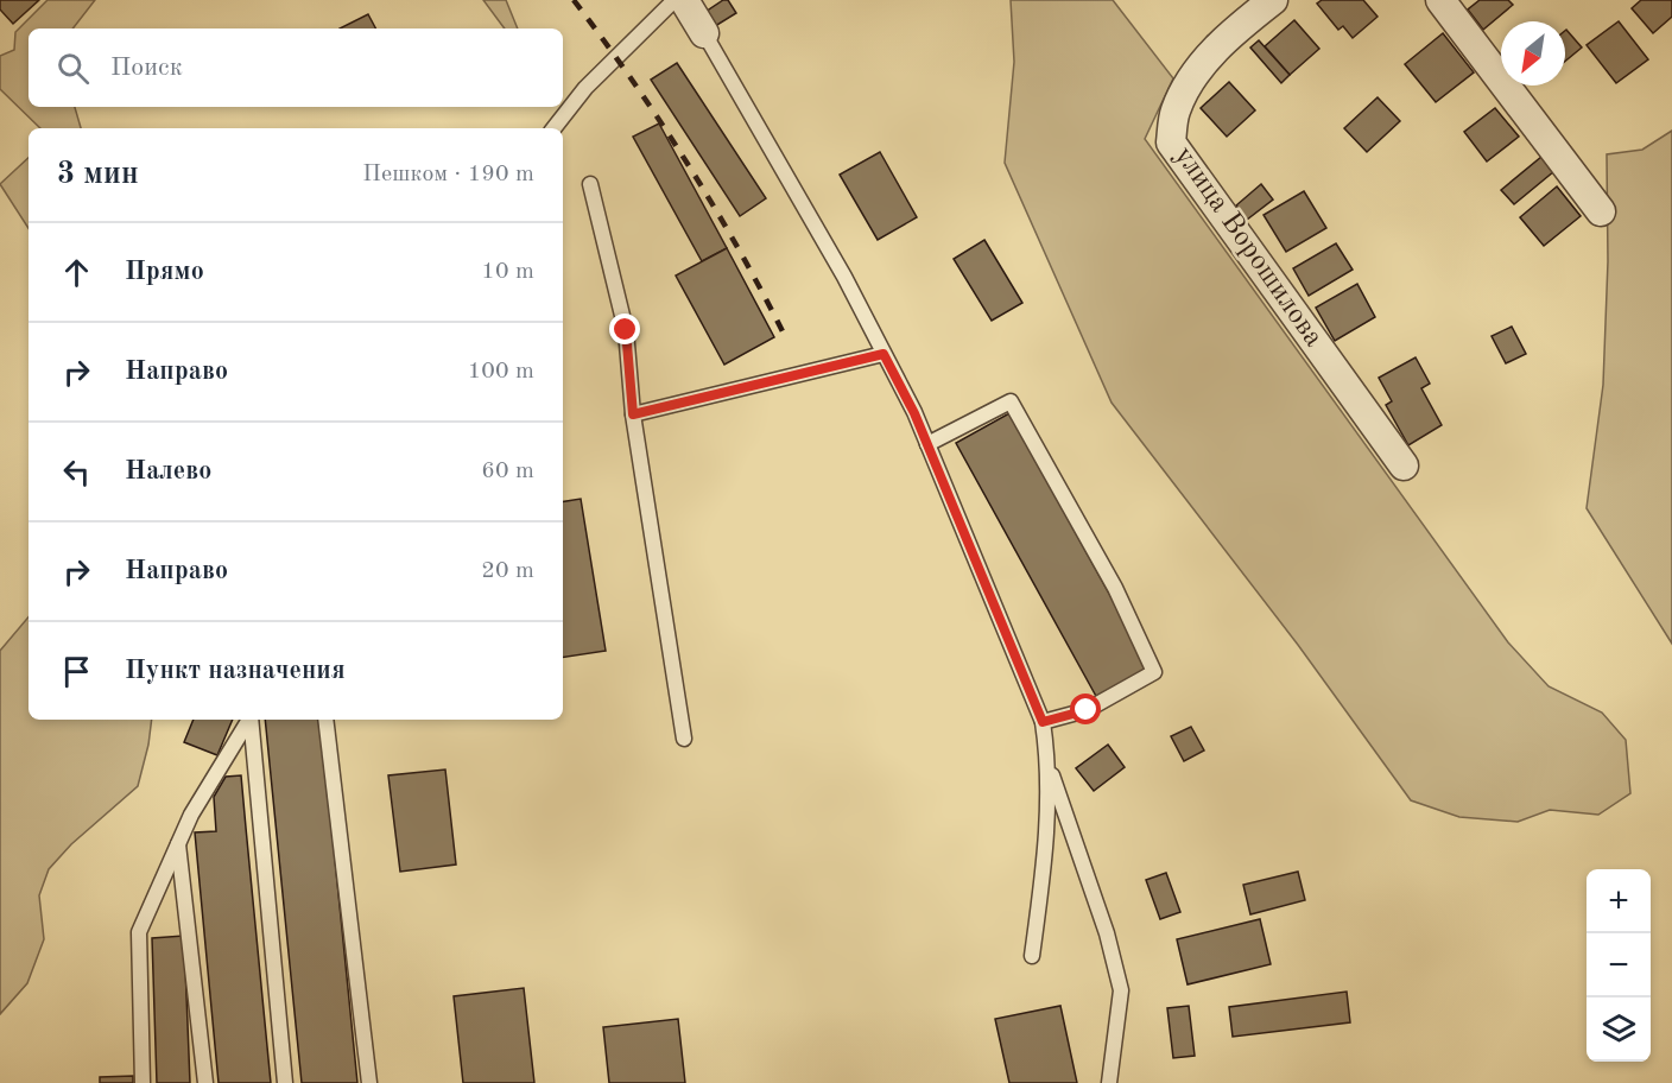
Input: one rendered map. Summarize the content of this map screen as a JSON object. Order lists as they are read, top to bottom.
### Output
{
  "streets": {
    "street": ["улица Ворошилова"]
  },
  "north": "bottom left",
  "page": {
    "search": "Поиск",
    "heading": ["3 мин", "Пешком · 190 m"],
    "list": [
      ["Прямо", "10 m"],
      ["Направо", "100 m"],
      ["Налево", "60 m"],
      ["Направо", "20 m"],
      "Пункт назначения"
    ],
    "map_buttons": ["+", "−"]
  }
}
